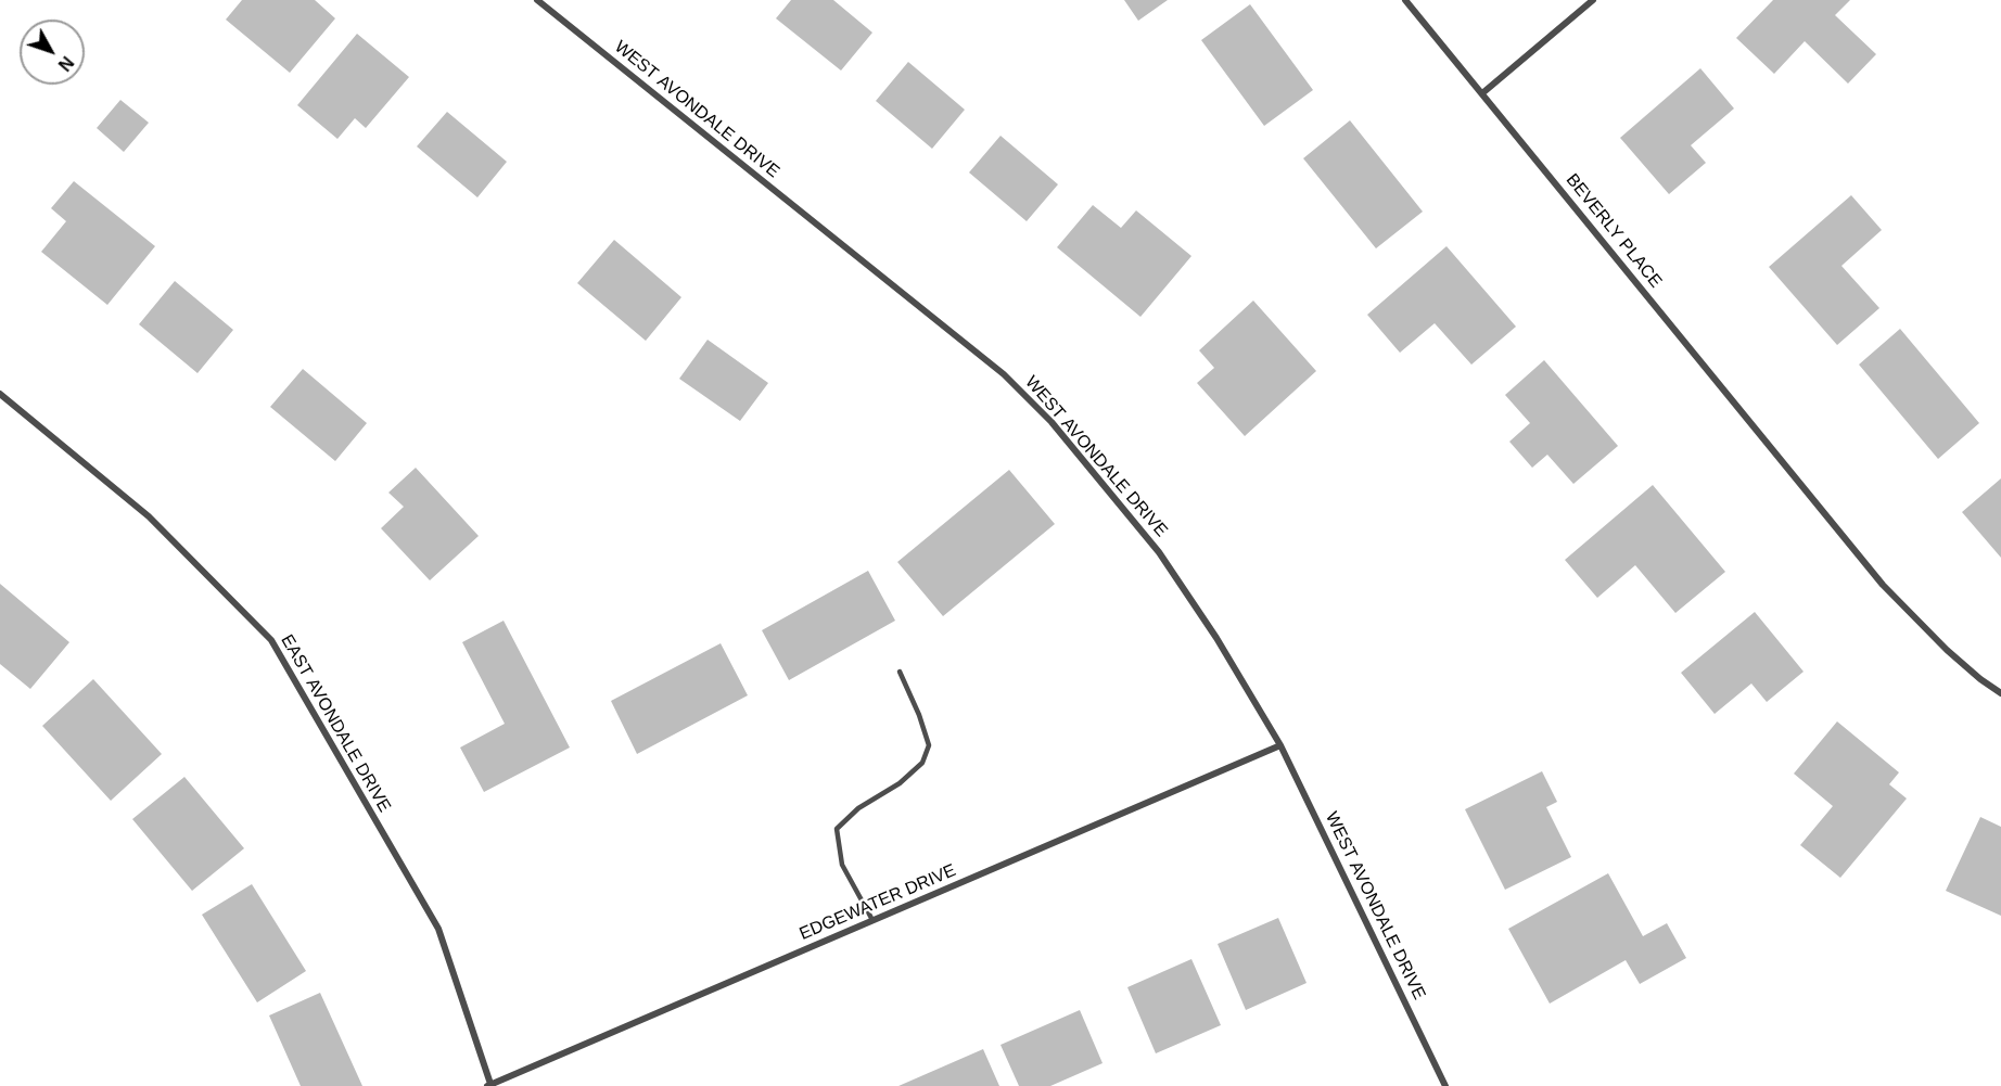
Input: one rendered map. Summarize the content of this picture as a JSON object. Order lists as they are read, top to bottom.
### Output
{
  "streets": {
    "street": [
      "WEST AVONDALE DRIVE",
      "BEVERLY PLACE",
      "EAST AVONDALE DRIVE",
      "EDGEWATER DRIVE"
    ]
  },
  "crossings": [
    ["WEST AVONDALE DRIVE", "EDGEWATER DRIVE"],
    ["EAST AVONDALE DRIVE", "EDGEWATER DRIVE"]
  ],
  "north": "bottom right"
}
